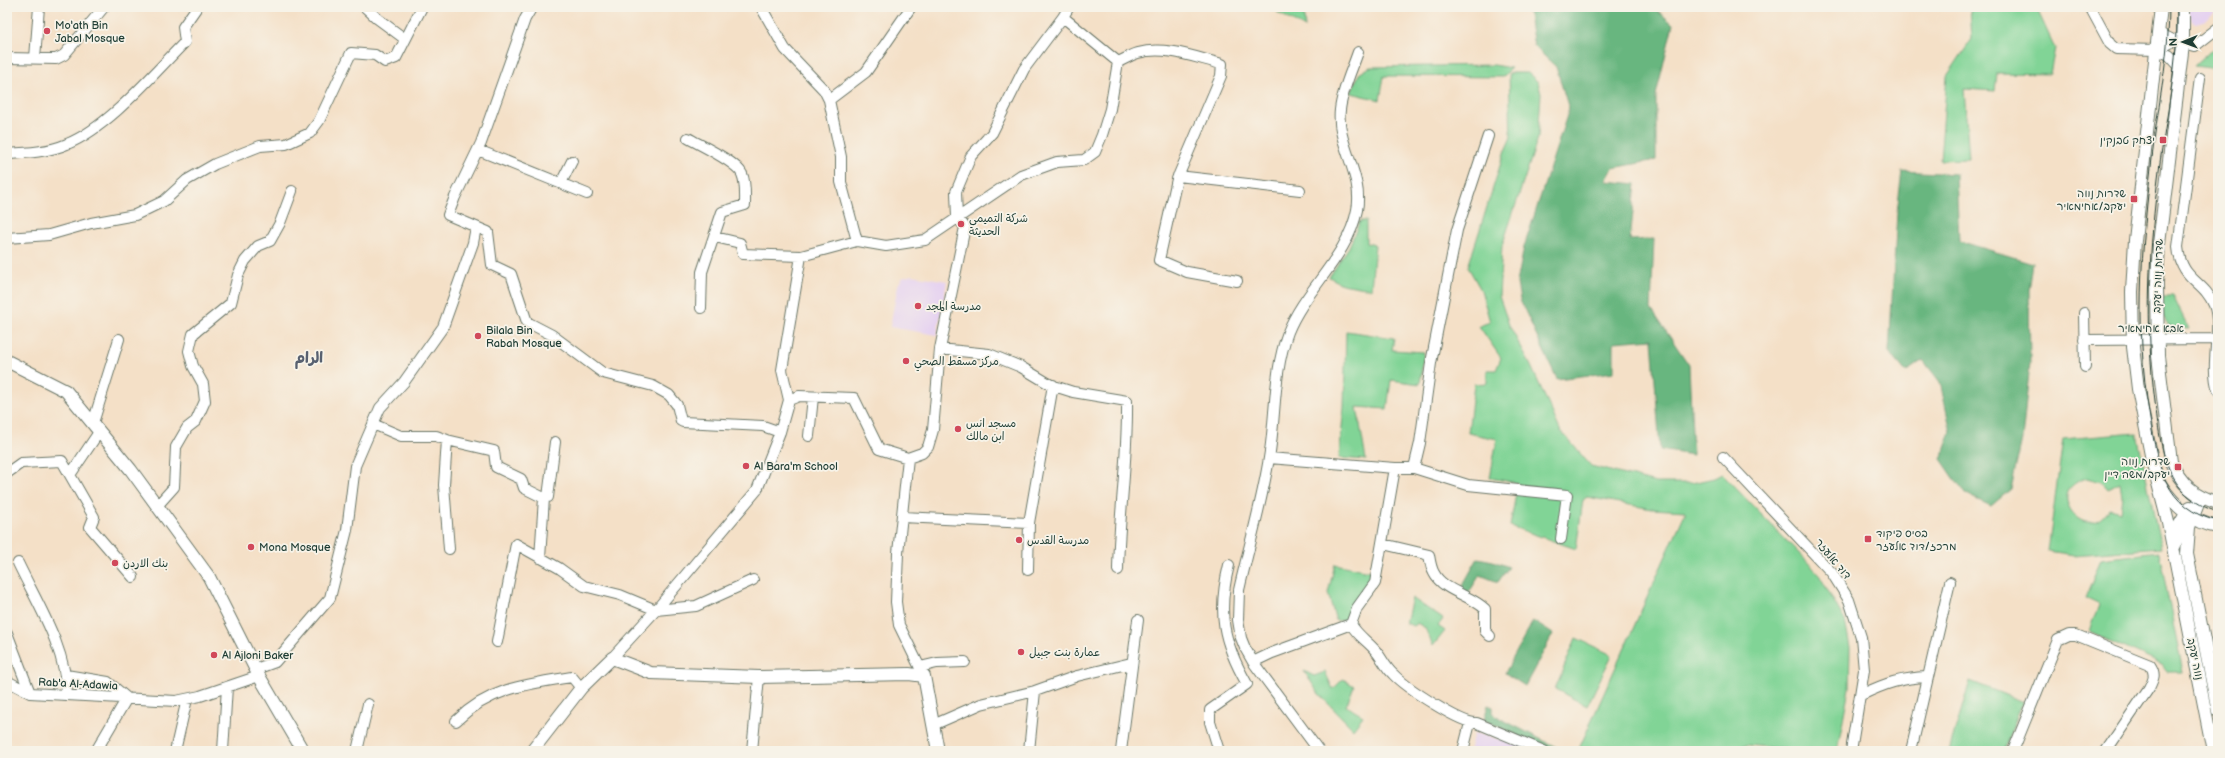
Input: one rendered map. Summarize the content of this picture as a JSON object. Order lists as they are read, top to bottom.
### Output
{
  "streets": {
    "street": [
      "שדרות נווה יעקב",
      "אבא אחימאיר",
      "דוד אלעזר",
      "נווה יעקב",
      "Rab'a Al-Adawia"
    ]
  },
  "crossings": [
    ["שדרות נווה יעקב", "אבא אחימאיר"]
  ],
  "districts": ["الرام"],
  "places": {
    "other": [
      "Mo'ath Bin Jabal Mosque",
      "شركة التميمي الحديثة",
      "مدرسة المجد",
      "Bilala Bin Rabah Mosque",
      "مركز مسقط الصحي",
      "مسجد انس ابن مالك",
      "Al Bara'm School",
      "مدرسة القدس",
      "Mona Mosque",
      "بنك الاردن",
      "عمارة بنت جبيل",
      "Al Ajloni Baker"
    ],
    "transit": [
      "יצחק טבנקין",
      "שדרות נווה יעקב/אחימאיר",
      "שדרות נווה יעקב/משה דיין",
      "בסיס פיקוד מרכז/דוד אלעזר"
    ]
  },
  "north": "left"
}
